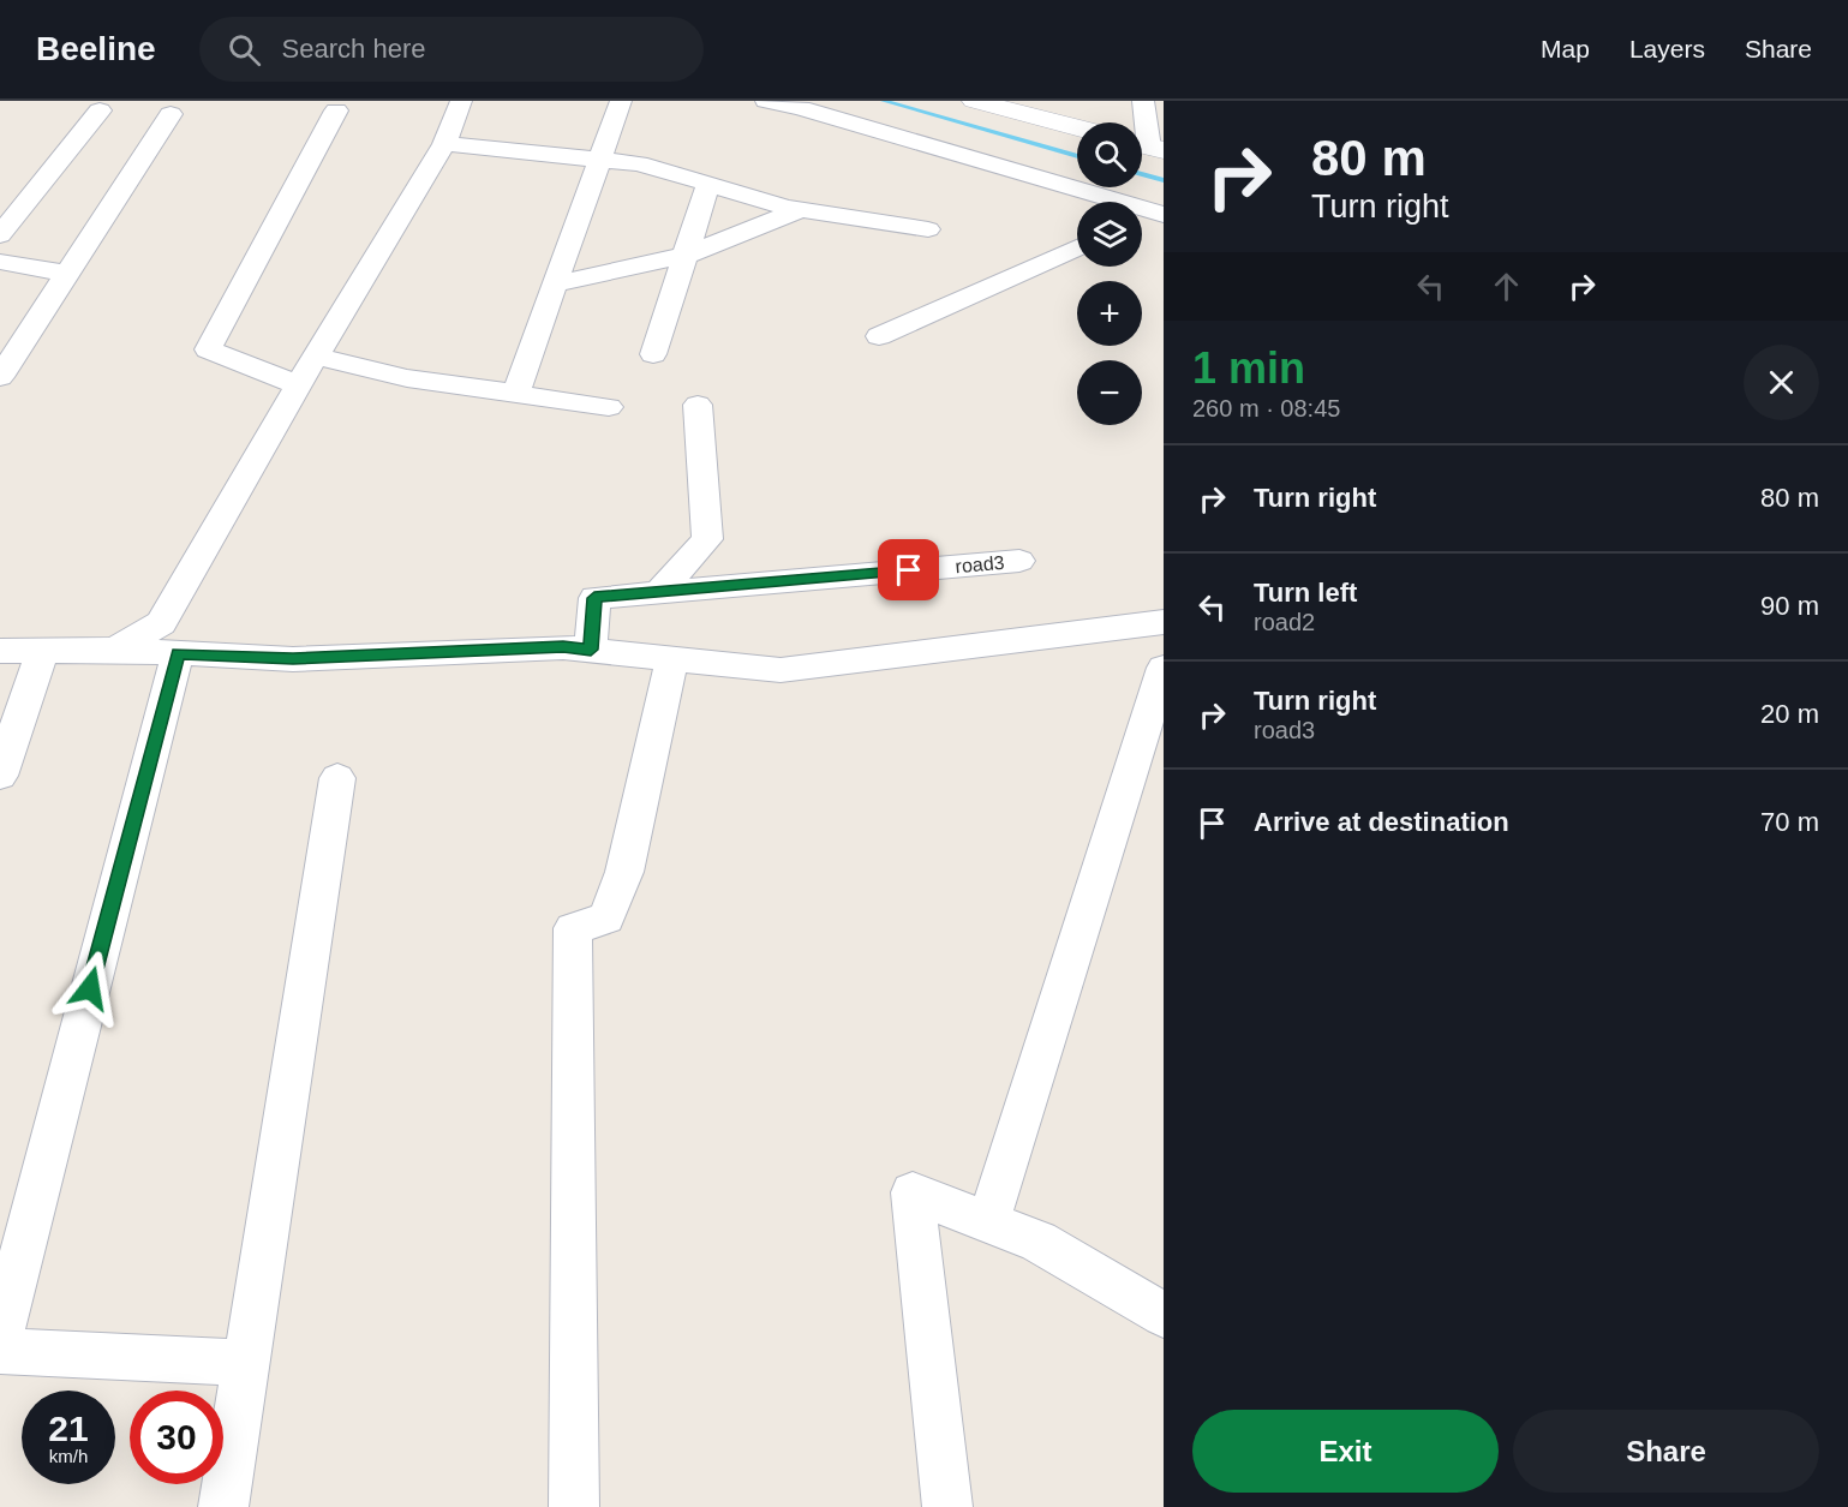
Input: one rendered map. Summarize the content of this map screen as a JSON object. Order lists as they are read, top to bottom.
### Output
{
  "streets": {
    "street": ["road3"]
  },
  "page": {
    "header": "Beeline",
    "search": "Search here",
    "nav": ["Map", "Layers", "Share"],
    "turn": ["80 m", "Turn right"],
    "map_buttons": ["+", "−"],
    "heading": ["1 min", "260 m · 08:45"],
    "list": [
      {
        "name": "Turn right",
        "value": "80 m"
      },
      {
        "name": "Turn left",
        "note": "road2",
        "value": "90 m"
      },
      {
        "name": "Turn right",
        "note": "road3",
        "value": "20 m"
      },
      {
        "name": "Arrive at destination",
        "value": "70 m"
      }
    ],
    "speed": "21 km/h",
    "limit": "30",
    "buttons": ["Exit", "Share"]
  }
}
